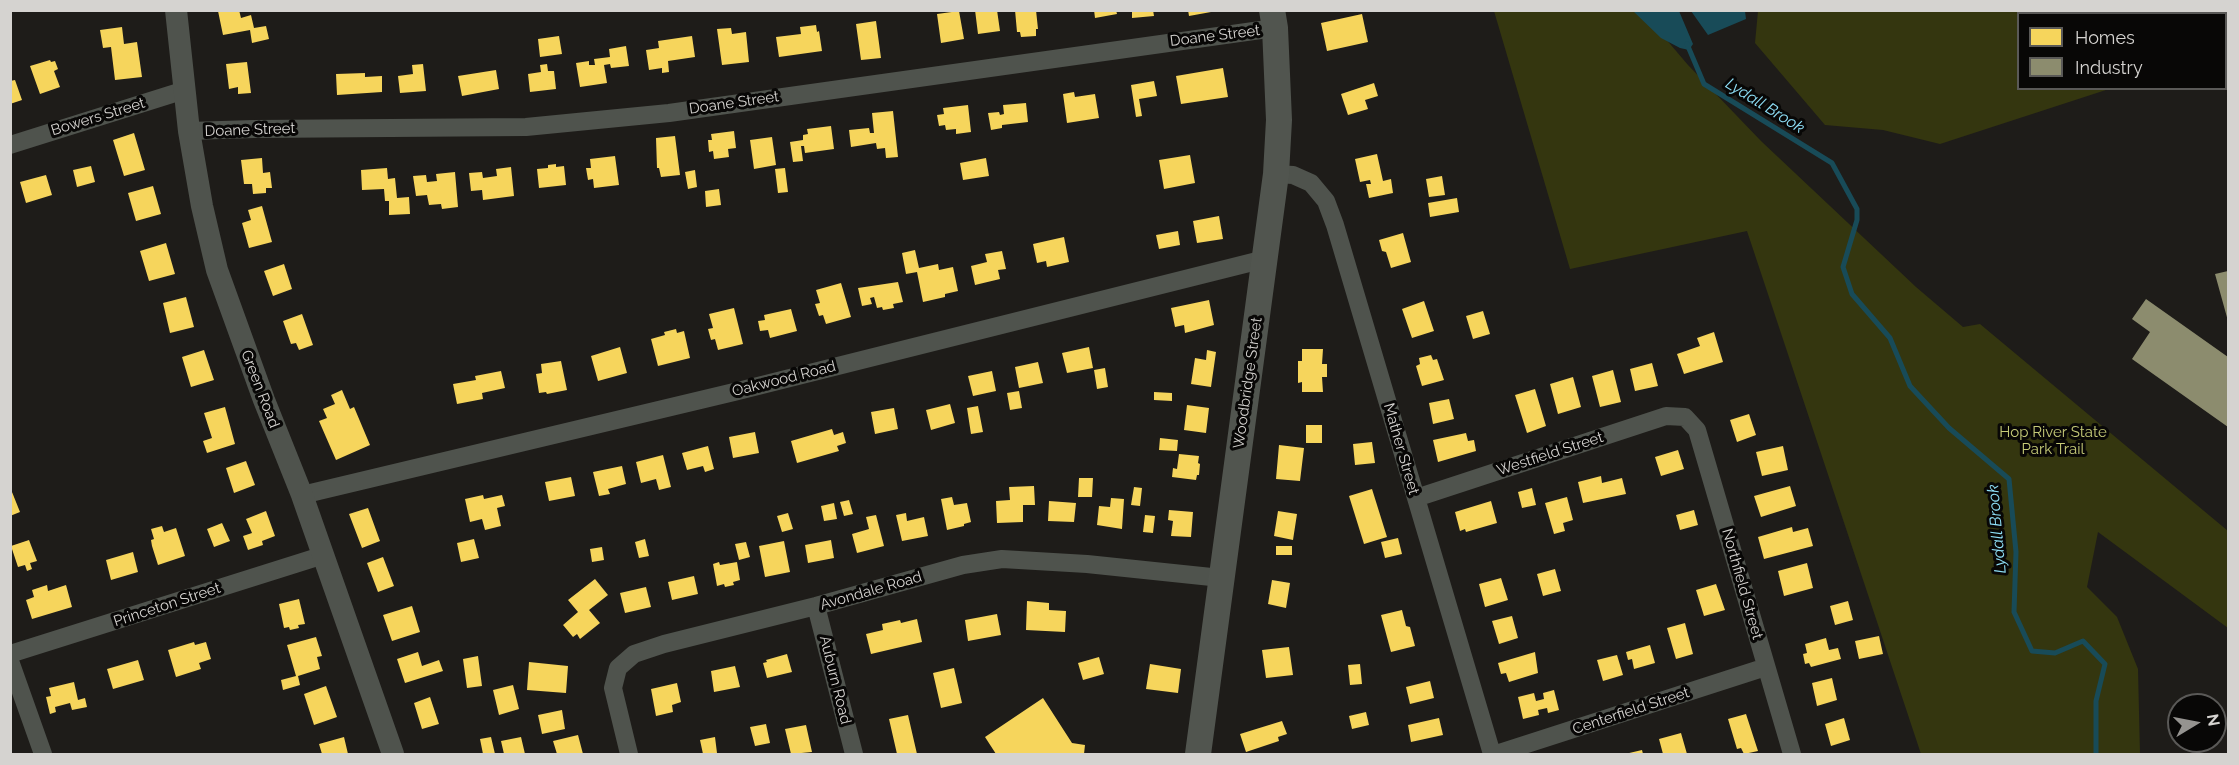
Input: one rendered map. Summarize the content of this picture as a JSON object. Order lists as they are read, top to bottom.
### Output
{
  "streets": {
    "main road": ["Woodbridge Street"],
    "street": [
      "Doane Street",
      "Bowers Street",
      "Oakwood Road",
      "Green Road",
      "Mather Street",
      "Westfield Street",
      "Northfield Street",
      "Avondale Road",
      "Princeton Street",
      "Auburn Road",
      "Centerfield Street"
    ]
  },
  "crossings": [
    ["Doane Street", "Woodbridge Street"],
    ["Doane Street", "Green Road"],
    ["Bowers Street", "Green Road"],
    ["Oakwood Road", "Woodbridge Street"],
    ["Oakwood Road", "Green Road"],
    ["Woodbridge Street", "Mather Street"],
    ["Woodbridge Street", "Avondale Road"],
    ["Green Road", "Princeton Street"],
    ["Mather Street", "Westfield Street"],
    ["Mather Street", "Centerfield Street"],
    ["Westfield Street", "Northfield Street"],
    ["Northfield Street", "Centerfield Street"],
    ["Avondale Road", "Auburn Road"]
  ],
  "water": ["Lydall Brook"],
  "parks": ["Hop River State Park Trail"],
  "legend": ["Homes", "Industry"],
  "north": "right"
}
